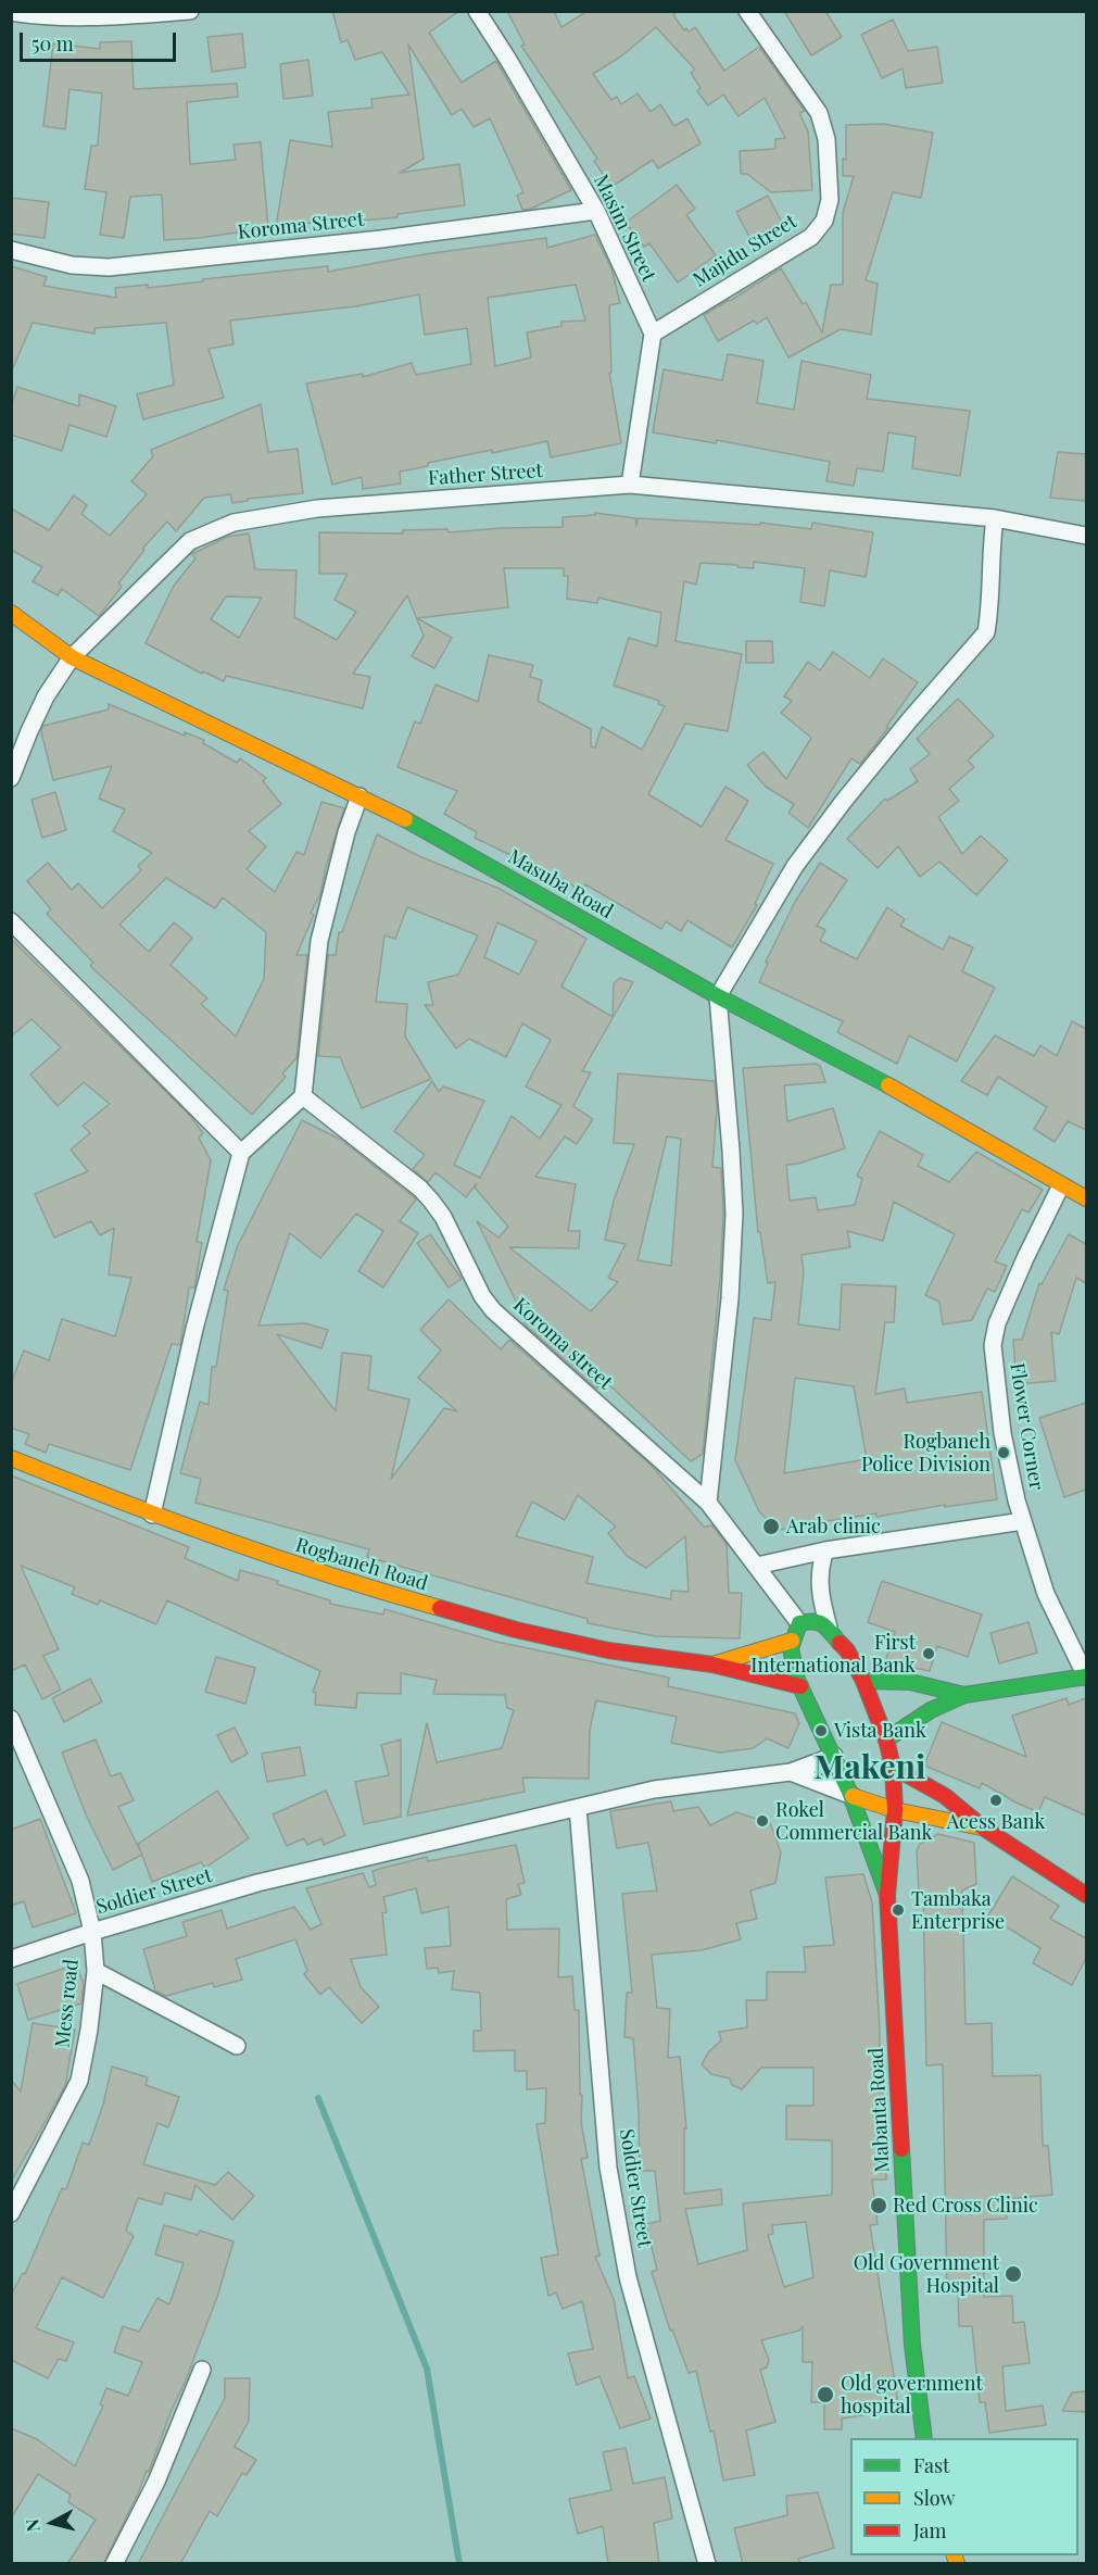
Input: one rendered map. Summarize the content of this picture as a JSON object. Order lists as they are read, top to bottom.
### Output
{
  "streets": {
    "main road": ["Masuba Road", "Rogbaneh Road", "Mabanta Road"],
    "street": [
      "Koroma Street",
      "Masim Street",
      "Majidu Street",
      "Father Street",
      "Koroma street",
      "Flower Corner",
      "Soldier Street",
      "Mess road"
    ]
  },
  "crossings": [
    ["Koroma Street", "Masim Street"],
    ["Masim Street", "Majidu Street"],
    ["Father Street", "Masuba Road"],
    ["Masuba Road", "Flower Corner"],
    ["Soldier Street", "Mess road"]
  ],
  "districts": ["Makeni"],
  "places": [
    "Rogbaneh Police Division",
    "Arab clinic",
    "First International Bank",
    "Vista Bank",
    "Acess Bank",
    "Rokel Commercial Bank",
    "Tambaka Enterprise",
    "Red Cross Clinic",
    "Old Government Hospital",
    "Old government hospital"
  ],
  "legend": ["Fast", "Slow", "Jam"],
  "scale_bar": "50 m",
  "north": "left"
}
